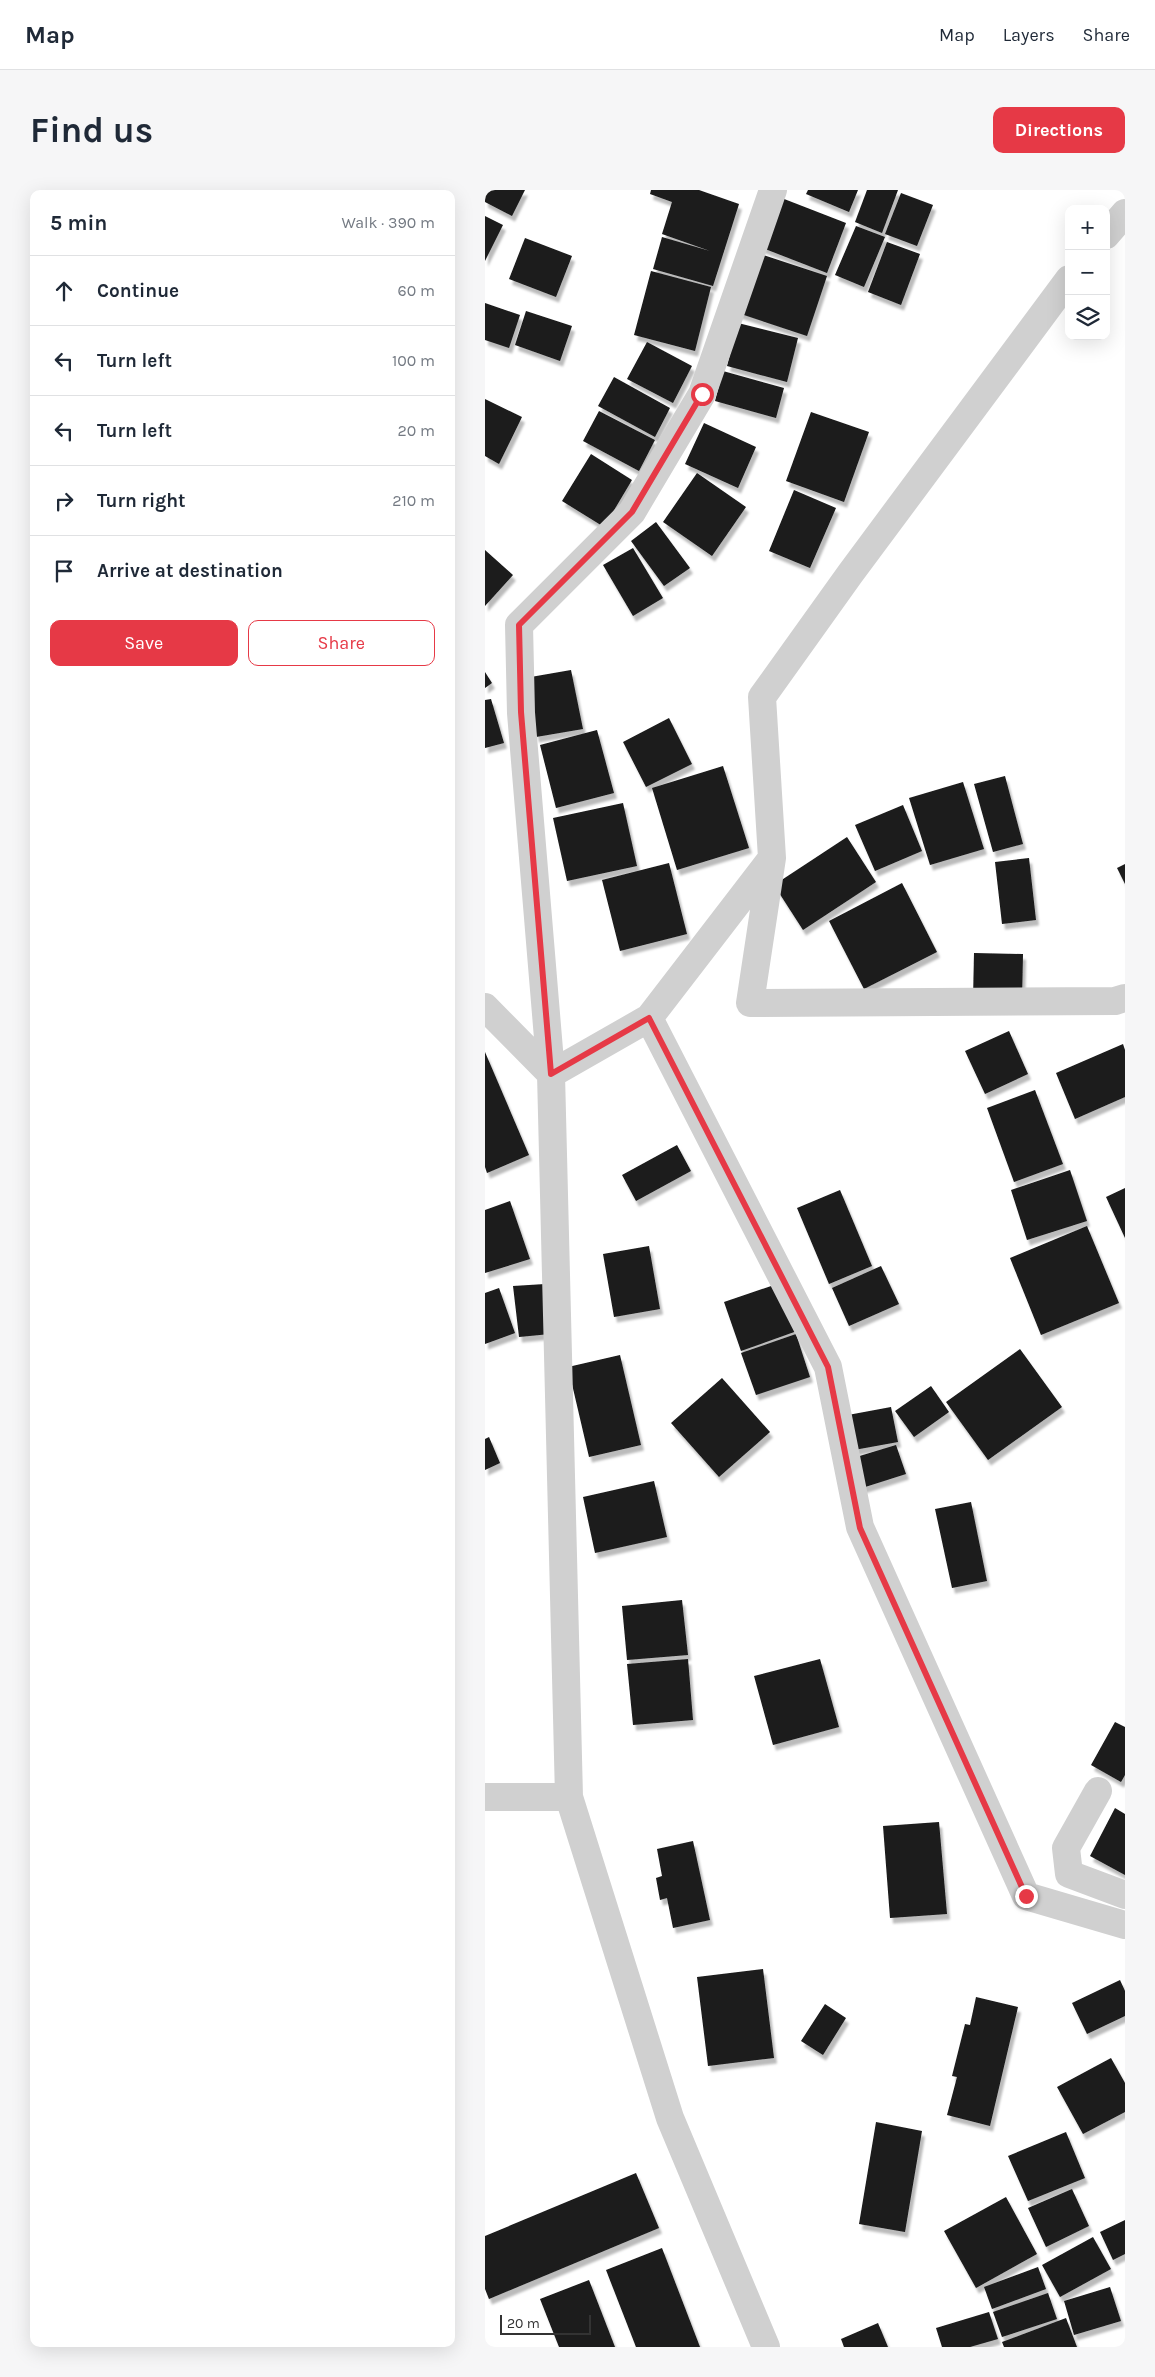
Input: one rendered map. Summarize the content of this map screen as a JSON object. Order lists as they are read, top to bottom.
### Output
{
  "scale_bar": "20 m",
  "page": {
    "header": "Map",
    "nav": ["Map", "Layers", "Share"],
    "buttons": [
      "Directions",
      ["Save", "Share"]
    ],
    "title": "Find us",
    "heading": ["5 min", "Walk · 390 m"],
    "map_buttons": ["+", "−"],
    "list": [
      ["Continue", "60 m"],
      ["Turn left", "100 m"],
      ["Turn left", "20 m"],
      ["Turn right", "210 m"],
      "Arrive at destination"
    ],
    "scale": "20 m"
  }
}
